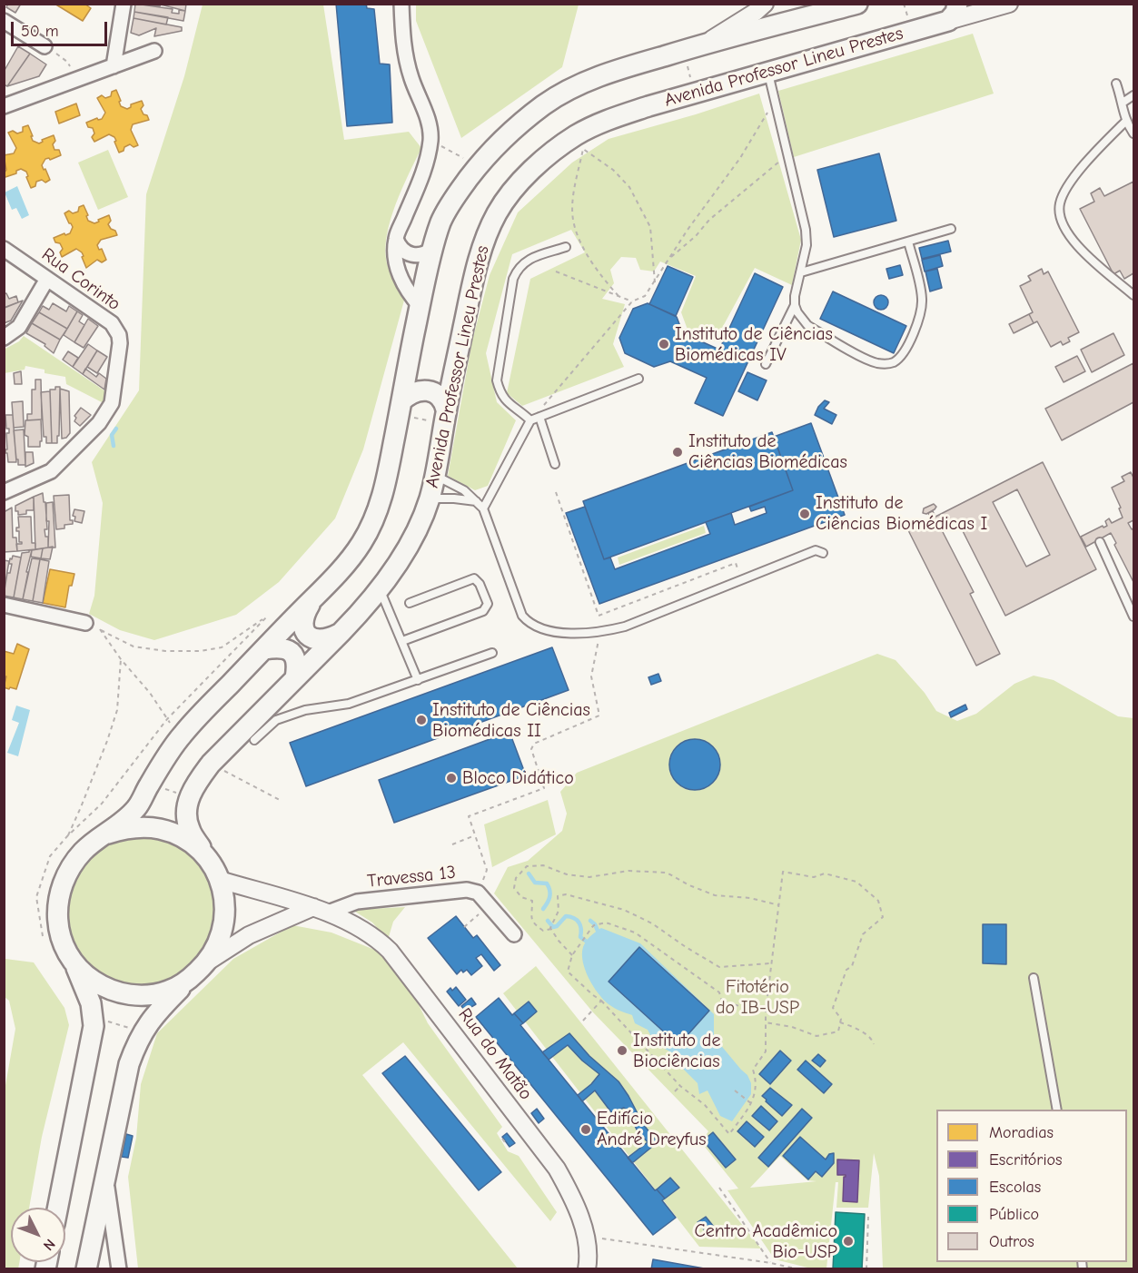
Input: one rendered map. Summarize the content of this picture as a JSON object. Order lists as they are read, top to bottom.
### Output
{
  "streets": {
    "main road": ["Avenida Professor Lineu Prestes"],
    "street": ["Rua Corinto", "Travessa 13", "Rua do Matão"]
  },
  "crossings": [
    ["Travessa 13", "Rua do Matão"]
  ],
  "parks": ["Fitotério do IB-USP"],
  "places": [
    "Instituto de Ciências Biomédicas IV",
    "Instituto de Ciências Biomédicas",
    "Instituto de Ciências Biomédicas I",
    "Instituto de Ciências Biomédicas II",
    "Bloco Didático",
    "Instituto de Biociências",
    "Edifício André Dreyfus",
    "Centro Acadêmico Bio-USP"
  ],
  "legend": [
    "Moradias",
    "Escritórios",
    "Escolas",
    "Público",
    "Outros"
  ],
  "scale_bar": "50 m",
  "north": "bottom right"
}
